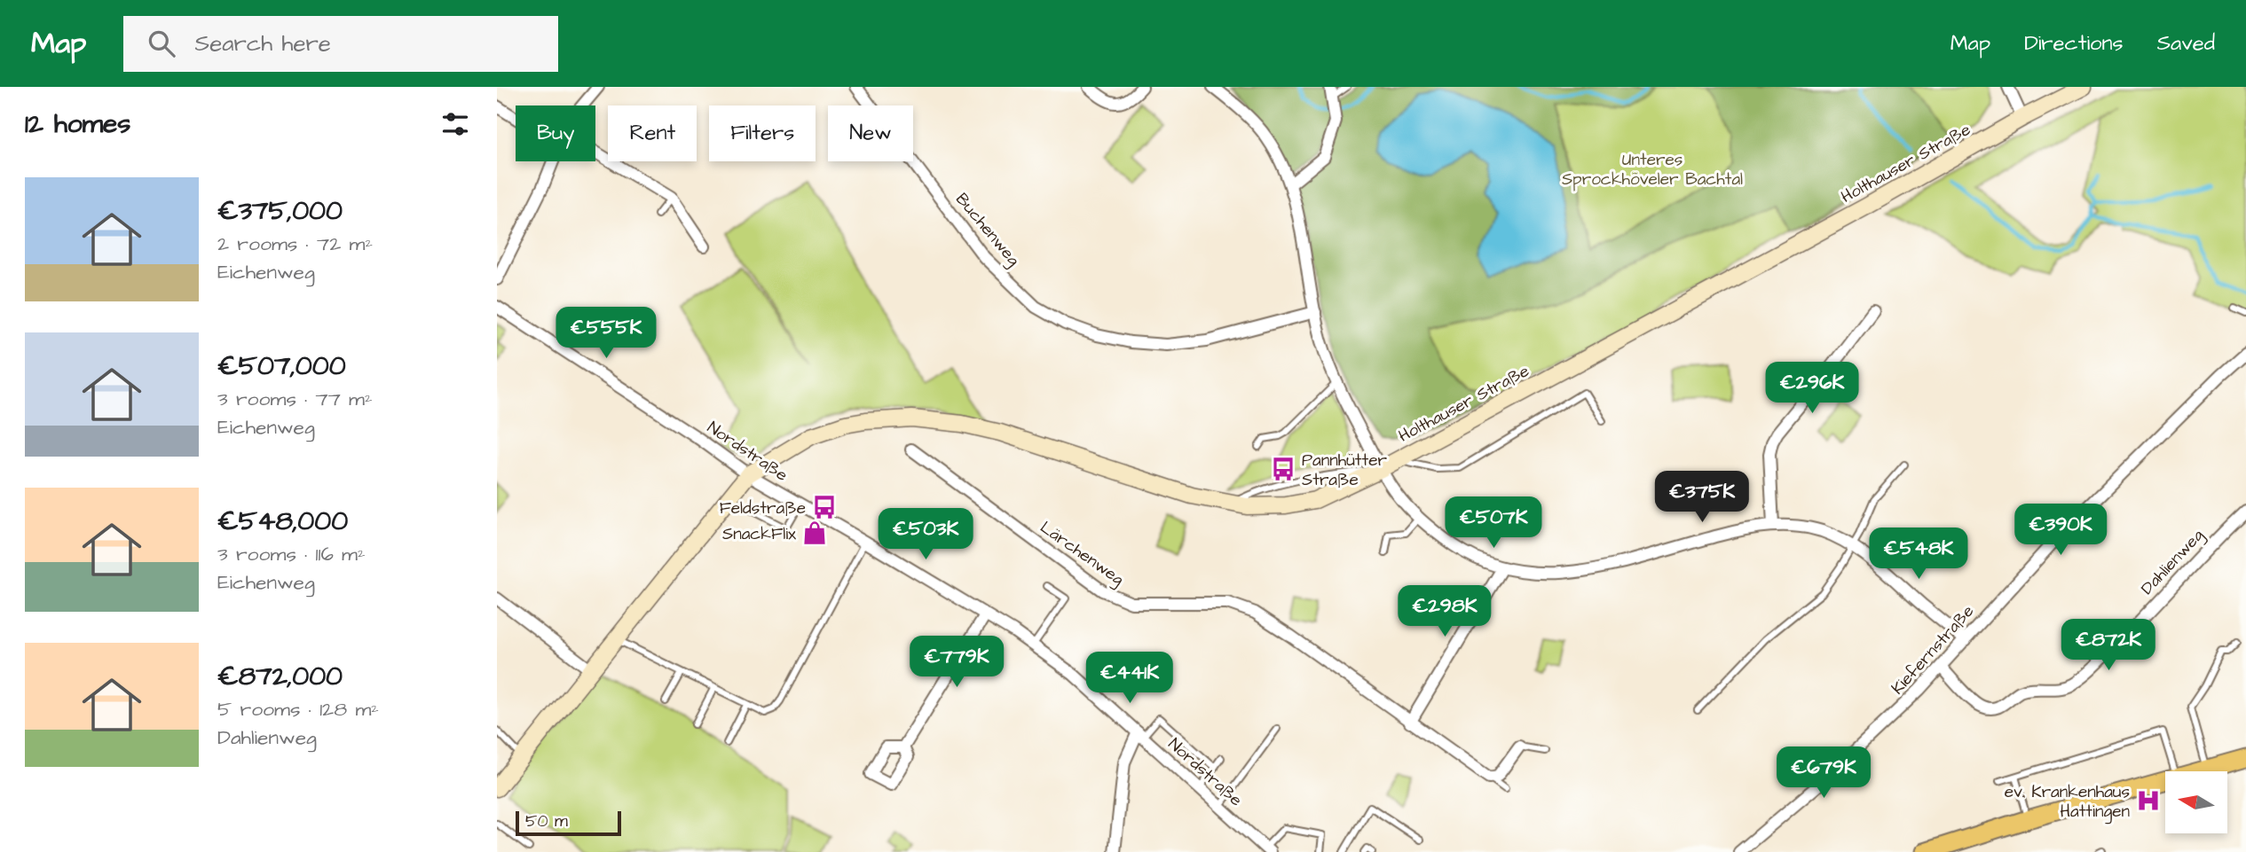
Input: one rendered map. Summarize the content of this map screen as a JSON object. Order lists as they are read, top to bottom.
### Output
{
  "streets": {
    "street": [
      "Holthauser Straße",
      "Buchenweg",
      "Nordstraße",
      "Lärchenweg",
      "Dahlienweg",
      "Kiefernstraße"
    ]
  },
  "crossings": [
    ["Holthauser Straße", "Nordstraße"],
    ["Dahlienweg", "Kiefernstraße"]
  ],
  "parks": ["Unteres Sprockhöveler Bachtal"],
  "places": {
    "bus stop": ["Pannhütter Straße", "Feldstraße"],
    "shop": ["SnackFlix"],
    "hospital": ["ev. Krankenhaus Hattingen"]
  },
  "scale_bar": "50 m",
  "north": "left",
  "page": {
    "header": "Map",
    "search": "Search here",
    "nav": ["Map", "Directions", "Saved"],
    "heading": "12 homes",
    "chip": [
      "Buy",
      "Rent",
      "Filters",
      "New"
    ],
    "list": [
      {
        "name": "€375,000",
        "note": "2 rooms · 72 m² · Eichenweg"
      },
      {
        "name": "€507,000",
        "note": "3 rooms · 77 m² · Eichenweg"
      },
      {
        "name": "€548,000",
        "note": "3 rooms · 116 m² · Eichenweg"
      },
      {
        "name": "€872,000",
        "note": "5 rooms · 128 m² · Dahlienweg"
      }
    ],
    "price": [
      "€555K",
      "€296K",
      "€375K",
      "€507K",
      "€390K",
      "€503K",
      "€548K",
      "€298K",
      "€872K",
      "€779K",
      "€441K",
      "€679K"
    ],
    "scale": "50 m"
  }
}
